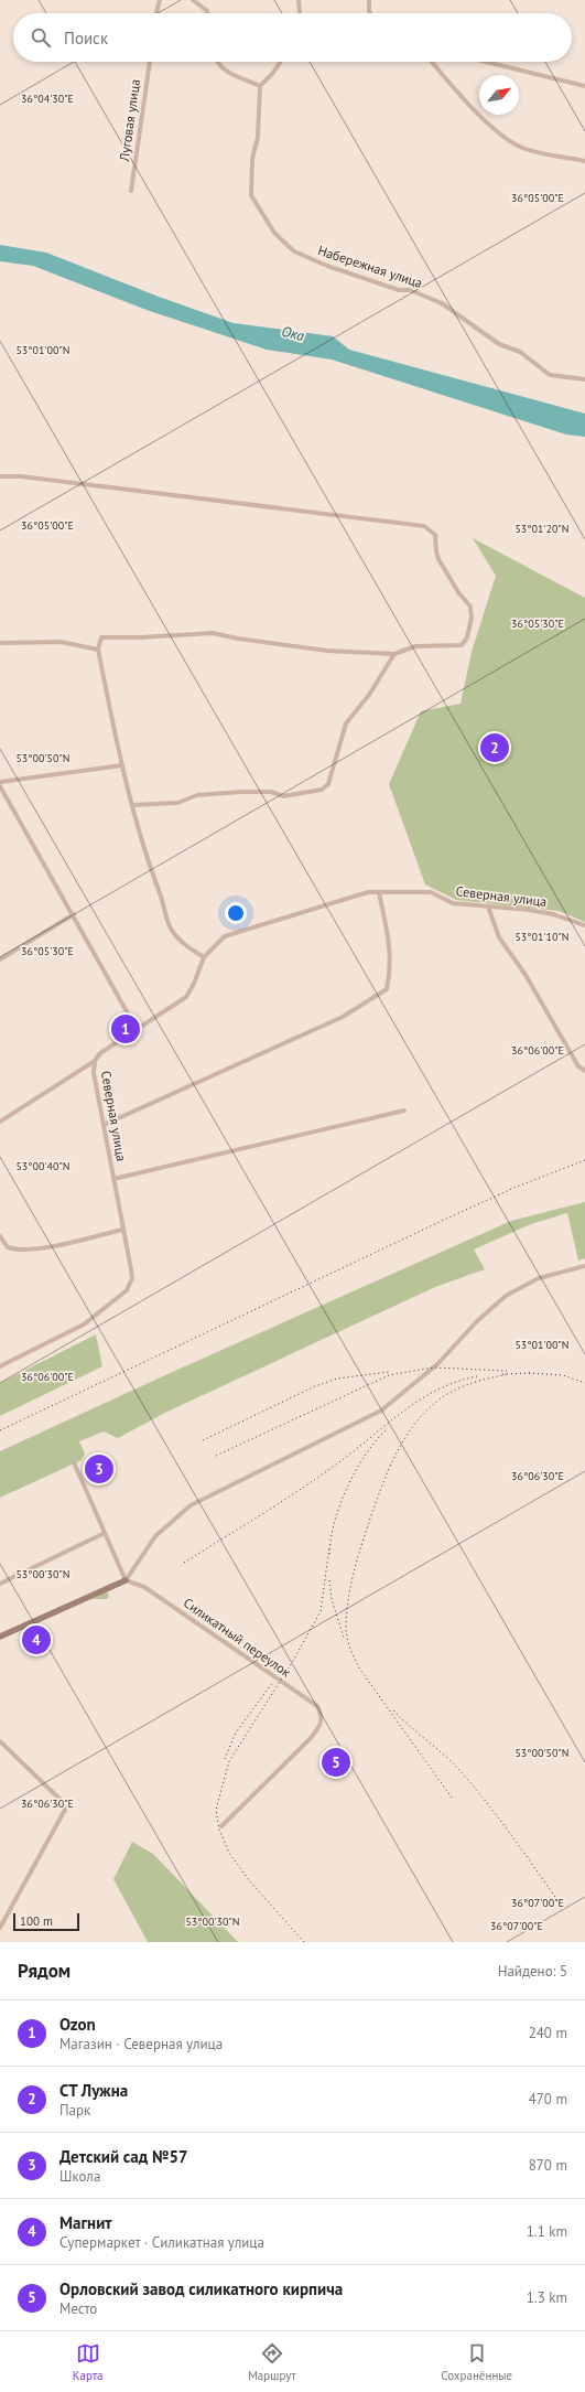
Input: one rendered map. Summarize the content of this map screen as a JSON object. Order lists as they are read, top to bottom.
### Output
{
  "streets": {
    "street": [
      "Луговая улица",
      "Набережная улица",
      "Северная улица",
      "Силикатный переулок"
    ]
  },
  "water": ["Ока"],
  "scale_bar": "100 m",
  "north": "top right",
  "page": {
    "search": "Поиск",
    "pins": [
      "2",
      "1",
      "3",
      "4",
      "5"
    ],
    "scale": "100 m",
    "heading": ["Рядом", "Найдено: 5"],
    "list": [
      {
        "mark": "1",
        "name": "Ozon",
        "note": "Магазин · Северная улица",
        "value": "240 m"
      },
      {
        "mark": "2",
        "name": "СТ Лужна",
        "note": "Парк",
        "value": "470 m"
      },
      {
        "mark": "3",
        "name": "Детский сад №57",
        "note": "Школа",
        "value": "870 m"
      },
      {
        "mark": "4",
        "name": "Магнит",
        "note": "Супермаркет · Силикатная улица",
        "value": "1.1 km"
      },
      {
        "mark": "5",
        "name": "Орловский завод силикатного кирпича",
        "note": "Место",
        "value": "1.3 km"
      }
    ],
    "nav": ["Карта", "Маршрут", "Сохранённые"]
  },
  "coordinates": [
    "36°04'30\"E",
    "36°05'00\"E",
    "53°01'00\"N",
    "53°01'20\"N",
    "36°05'30\"E",
    "53°00'50\"N",
    "53°01'10\"N",
    "36°06'00\"E",
    "53°00'40\"N",
    "36°06'30\"E",
    "53°00'30\"N",
    "36°07'00\"E"
  ]
}
